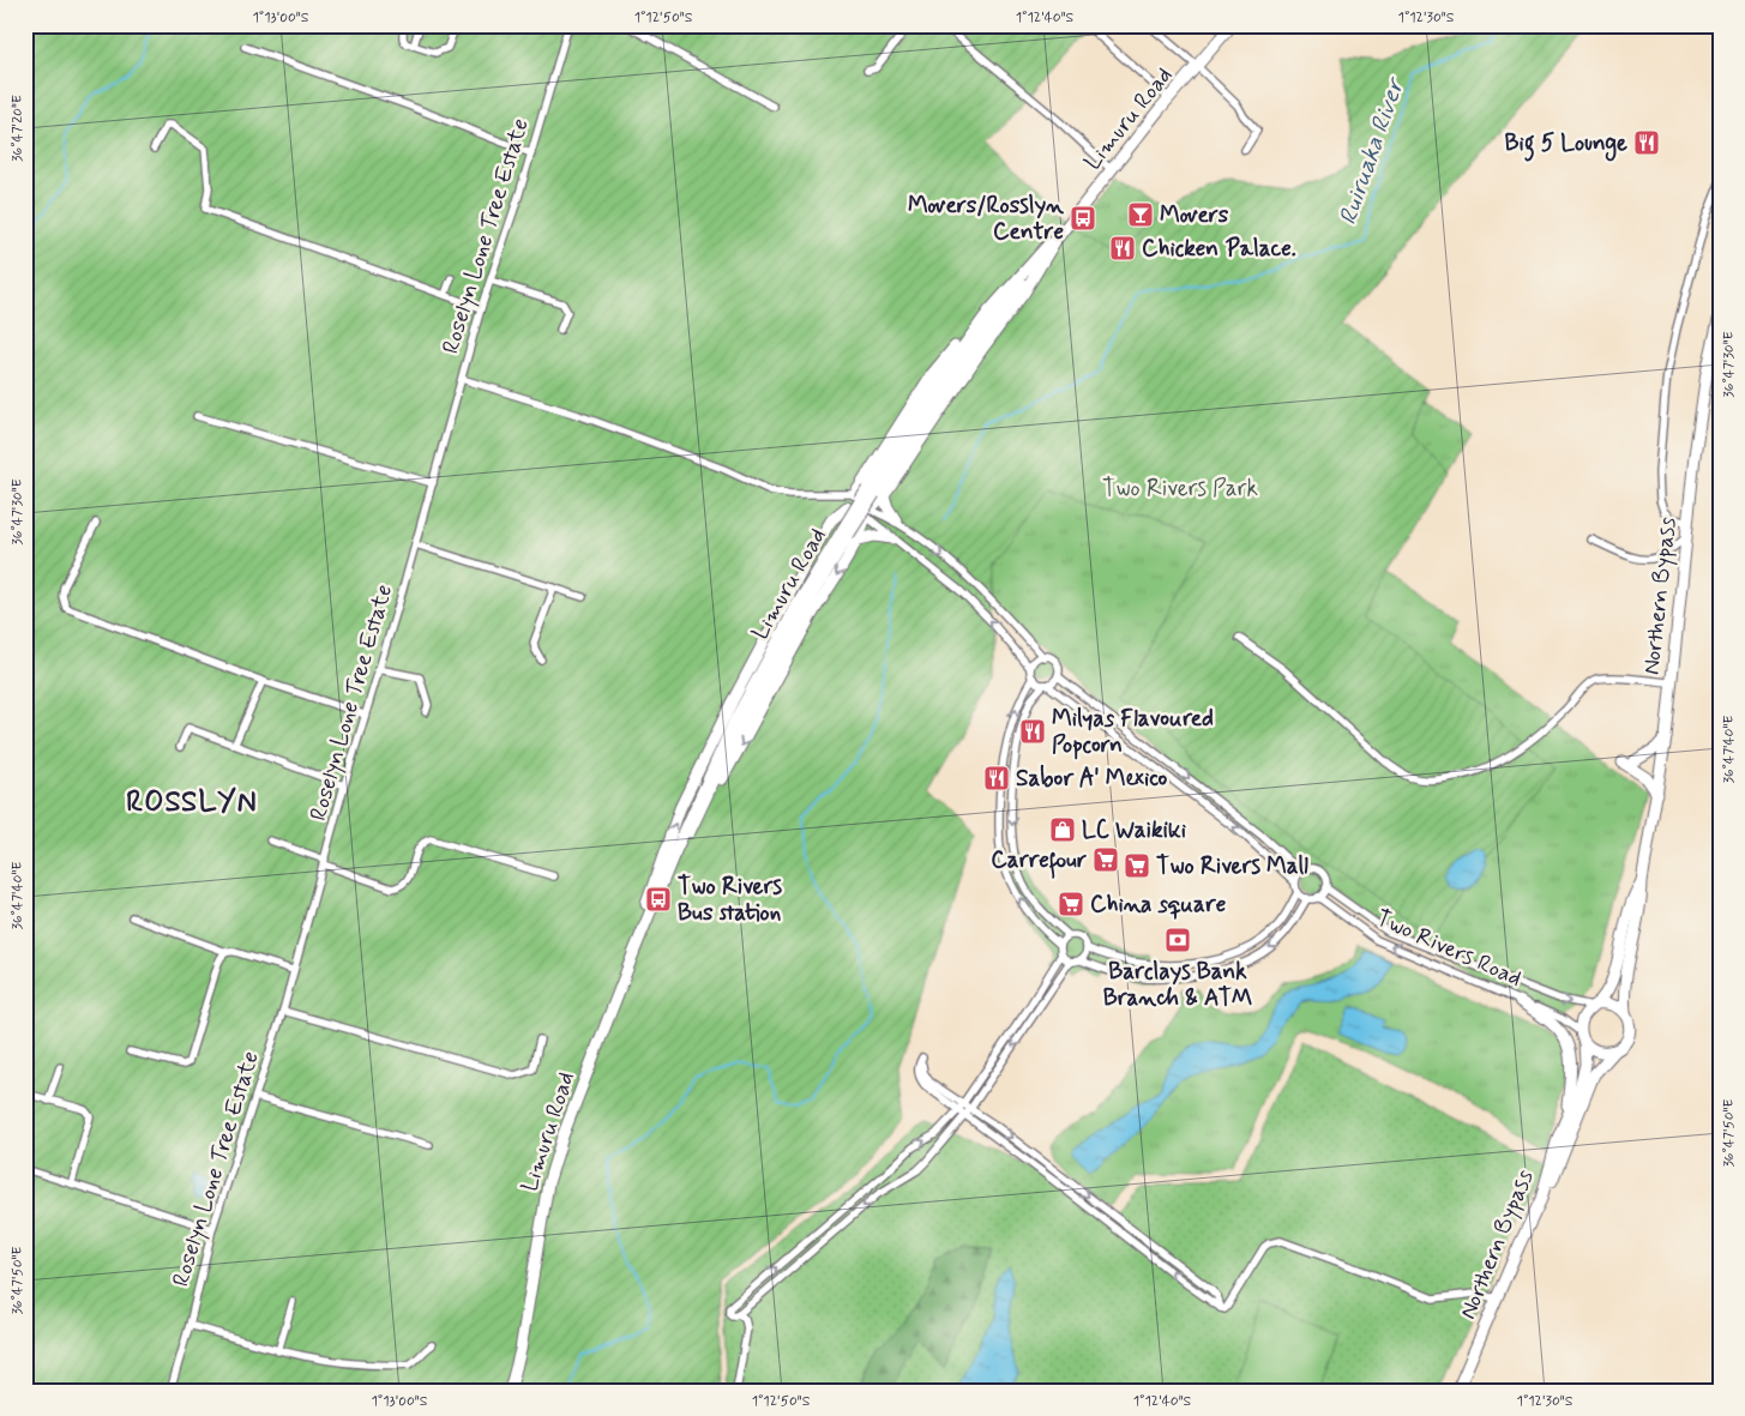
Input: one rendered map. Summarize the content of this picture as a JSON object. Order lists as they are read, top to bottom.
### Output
{
  "streets": {
    "main road": ["Limuru Road", "Northern Bypass"],
    "street": ["Roselyn Lone Tree Estate", "Two Rivers Road"]
  },
  "crossings": [
    ["Northern Bypass", "Two Rivers Road"]
  ],
  "districts": ["ROSSLYN"],
  "water": ["Ruiruaka River"],
  "parks": ["Two Rivers Park"],
  "places": {
    "restaurant": [
      "Big 5 Lounge",
      "Chicken Palace.",
      "Milyas Flavoured Popcorn",
      "Sabor A' Mexico"
    ],
    "bar": ["Movers"],
    "bus stop": ["Movers/Rosslyn Centre", "Two Rivers Bus station"],
    "shop": ["LC Waikiki"],
    "supermarket": ["Carrefour", "Two Rivers Mall", "China square"],
    "bank": ["Barclays Bank Branch & ATM"]
  },
  "coordinates": [
    "1°13'00\"S",
    "1°12'50\"S",
    "1°12'40\"S",
    "1°12'30\"S",
    "36°47'20\"E",
    "36°47'30\"E",
    "36°47'40\"E",
    "36°47'50\"E"
  ]
}
